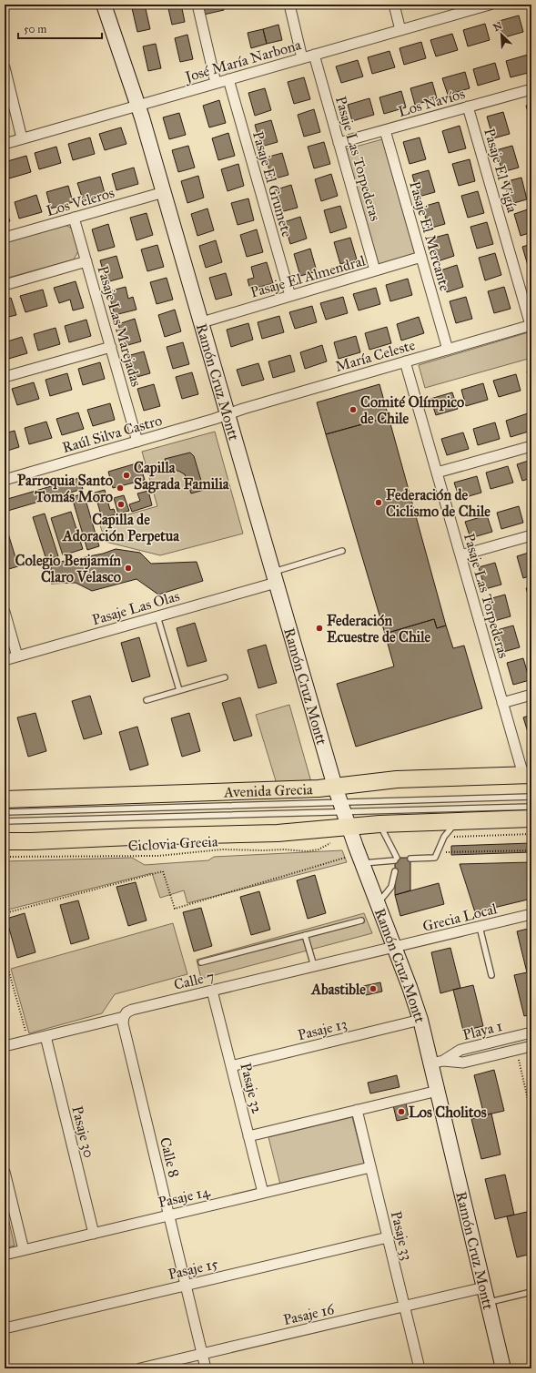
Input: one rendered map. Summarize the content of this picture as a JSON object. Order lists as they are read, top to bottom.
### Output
{
  "streets": {
    "main road": ["Avenida Grecia"],
    "street": [
      "José María Narbona",
      "Los Navíos",
      "Pasaje Las Torpederas",
      "Pasaje El Vigía",
      "Pasaje El Grumete",
      "Los Veleros",
      "Pasaje El Mercante",
      "Pasaje El Almendral",
      "Pasaje Las Marejadas",
      "María Celeste",
      "Ramón Cruz Montt",
      "Raúl Silva Castro",
      "Pasaje Las Olas",
      "Grecia Local",
      "Calle 7",
      "Pasaje 13",
      "Playa 1",
      "Pasaje 32",
      "Pasaje 30",
      "Calle 8",
      "Pasaje 14",
      "Pasaje 33",
      "Pasaje 15",
      "Pasaje 16"
    ],
    "path": ["Ciclovia Grecia"]
  },
  "crossings": [
    ["José María Narbona", "Pasaje Las Torpederas"],
    ["José María Narbona", "Pasaje El Grumete"],
    ["José María Narbona", "Ramón Cruz Montt"],
    ["Los Navíos", "Pasaje Las Torpederas"],
    ["Los Navíos", "Pasaje El Vigía"],
    ["Los Navíos", "Pasaje El Mercante"],
    ["Pasaje Las Torpederas", "Pasaje El Almendral"],
    ["Pasaje Las Torpederas", "María Celeste"],
    ["Pasaje Las Torpederas", "Avenida Grecia"],
    ["Pasaje El Vigía", "María Celeste"],
    ["Pasaje El Grumete", "Pasaje El Almendral"],
    ["Los Veleros", "Pasaje Las Marejadas"],
    ["Los Veleros", "Ramón Cruz Montt"],
    ["Pasaje El Mercante", "Pasaje El Almendral"],
    ["Pasaje El Mercante", "María Celeste"],
    ["Pasaje El Almendral", "Ramón Cruz Montt"],
    ["Pasaje Las Marejadas", "Raúl Silva Castro"],
    ["María Celeste", "Ramón Cruz Montt"],
    ["María Celeste", "Raúl Silva Castro"],
    ["Ramón Cruz Montt", "Raúl Silva Castro"],
    ["Ramón Cruz Montt", "Pasaje Las Olas"],
    ["Ramón Cruz Montt", "Avenida Grecia"],
    ["Ramón Cruz Montt", "Grecia Local"],
    ["Ramón Cruz Montt", "Calle 7"],
    ["Ramón Cruz Montt", "Pasaje 13"],
    ["Ramón Cruz Montt", "Playa 1"],
    ["Ramón Cruz Montt", "Pasaje 16"],
    ["Grecia Local", "Calle 7"],
    ["Calle 7", "Pasaje 32"],
    ["Calle 7", "Pasaje 30"],
    ["Calle 7", "Calle 8"],
    ["Pasaje 13", "Pasaje 32"],
    ["Pasaje 32", "Pasaje 14"],
    ["Pasaje 30", "Pasaje 14"],
    ["Calle 8", "Pasaje 14"],
    ["Calle 8", "Pasaje 15"],
    ["Calle 8", "Pasaje 16"],
    ["Pasaje 14", "Pasaje 33"],
    ["Pasaje 33", "Pasaje 15"],
    ["Pasaje 33", "Pasaje 16"]
  ],
  "places": [
    "Comité Olímpico de Chile",
    "Capilla Sagrada Familia",
    "Parroquia Santo Tomás Moro",
    "Federación de Ciclismo de Chile",
    "Capilla de Adoración Perpetua",
    "Colegio Benjamín Claro Velasco",
    "Federación Ecuestre de Chile",
    "Abastible",
    "Los Cholitos"
  ],
  "scale_bar": "50 m",
  "north": "top left"
}
